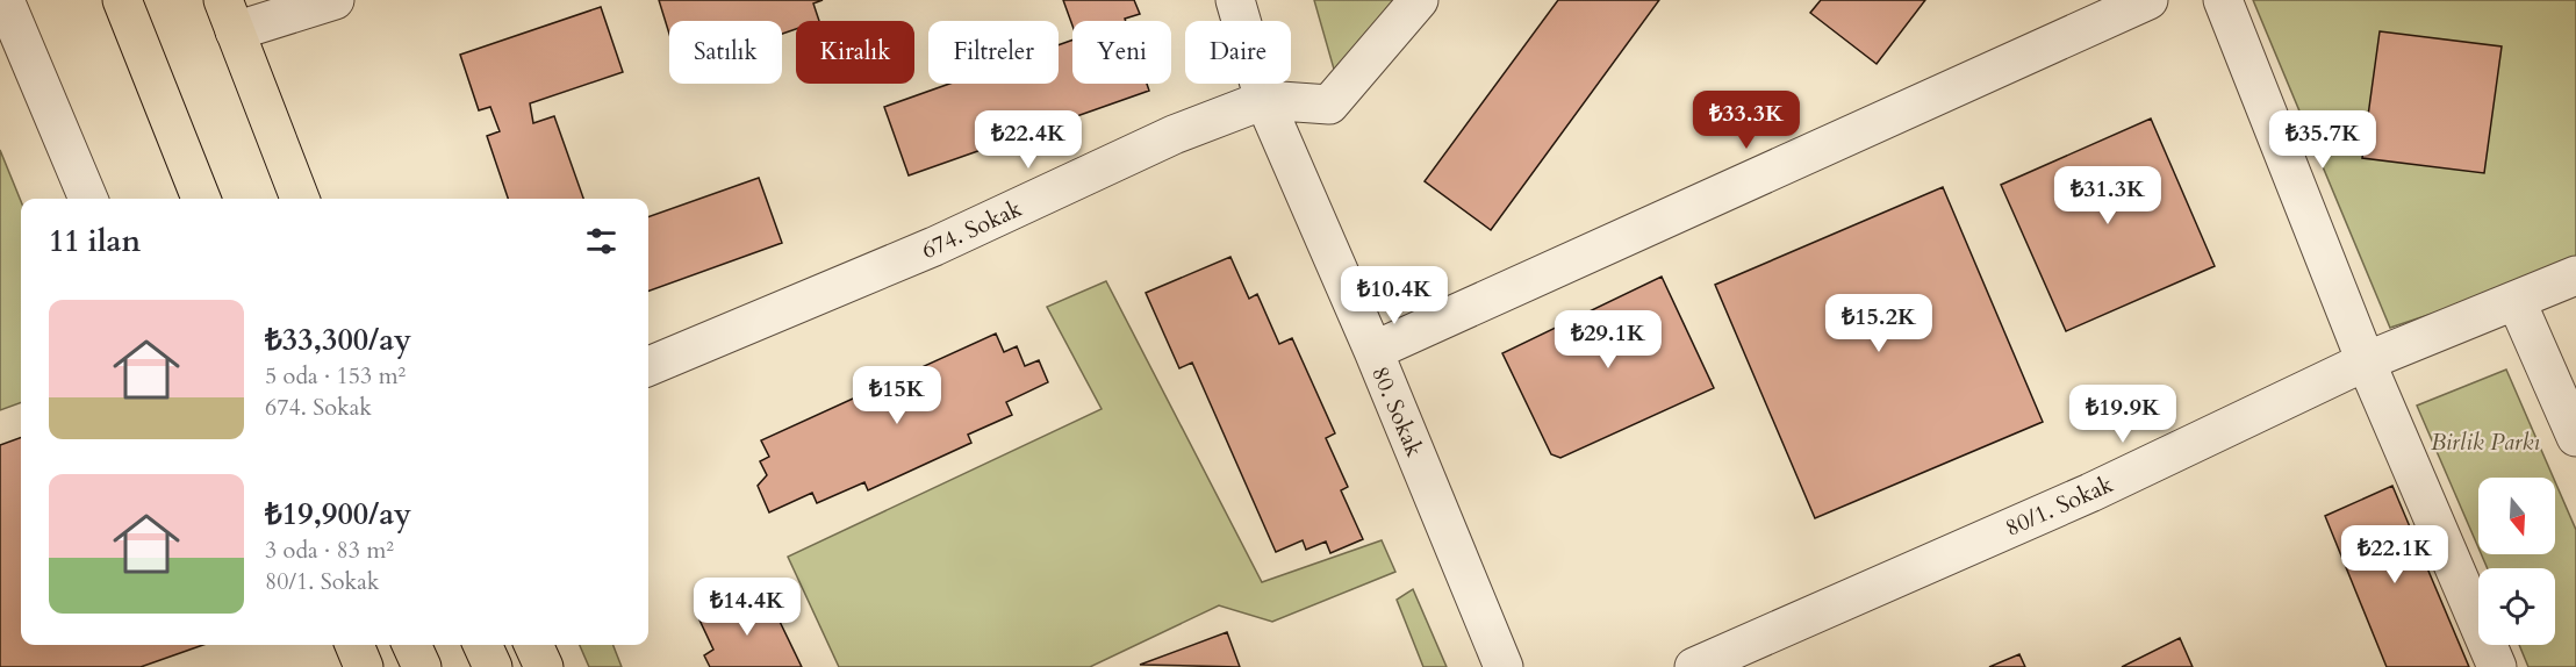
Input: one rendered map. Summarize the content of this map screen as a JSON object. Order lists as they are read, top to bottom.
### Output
{
  "streets": {
    "street": ["674. Sokak", "80. Sokak", "80/1. Sokak"]
  },
  "crossings": [
    ["674. Sokak", "80. Sokak"]
  ],
  "parks": ["Birlik Parkı"],
  "north": "bottom",
  "page": {
    "chip": [
      "Satılık",
      "Kiralık",
      "Filtreler",
      "Yeni",
      "Daire"
    ],
    "price": [
      "₺33.3K",
      "₺22.4K",
      "₺35.7K",
      "₺31.3K",
      "₺10.4K",
      "₺15.2K",
      "₺29.1K",
      "₺15K",
      "₺19.9K",
      "₺22.1K",
      "₺14.4K"
    ],
    "heading": "11 ilan",
    "list": [
      {
        "name": "₺33,300/ay",
        "note": "5 oda · 153 m² · 674. Sokak"
      },
      {
        "name": "₺19,900/ay",
        "note": "3 oda · 83 m² · 80/1. Sokak"
      }
    ]
  }
}
